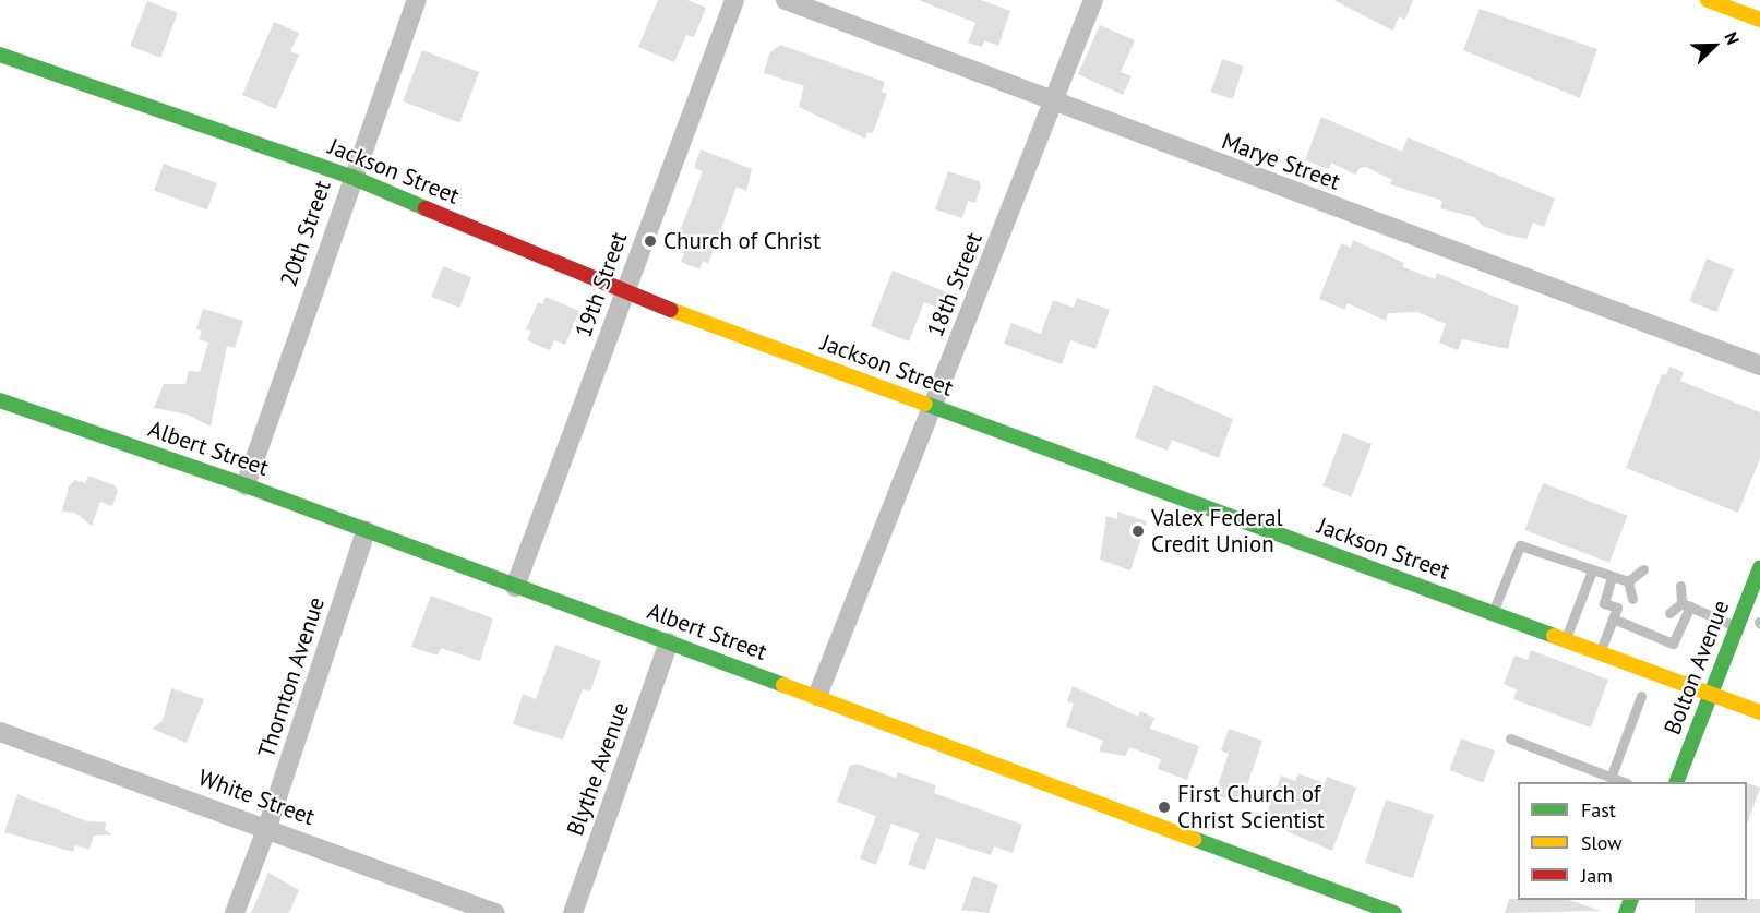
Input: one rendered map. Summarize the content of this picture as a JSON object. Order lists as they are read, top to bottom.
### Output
{
  "streets": {
    "main road": ["Jackson Street", "Albert Street", "Bolton Avenue"],
    "street": [
      "Marye Street",
      "20th Street",
      "19th Street",
      "18th Street",
      "Thornton Avenue",
      "Blythe Avenue",
      "White Street"
    ]
  },
  "crossings": [
    ["Marye Street", "18th Street"],
    ["Jackson Street", "20th Street"],
    ["Jackson Street", "19th Street"],
    ["Jackson Street", "18th Street"],
    ["Jackson Street", "Bolton Avenue"],
    ["20th Street", "Albert Street"],
    ["19th Street", "Albert Street"],
    ["18th Street", "Albert Street"],
    ["Albert Street", "Thornton Avenue"],
    ["Albert Street", "Blythe Avenue"],
    ["Thornton Avenue", "White Street"]
  ],
  "places": ["Church of Christ", "Valex Federal Credit Union", "First Church of Christ Scientist"],
  "legend": ["Fast", "Slow", "Jam"],
  "north": "top right"
}
